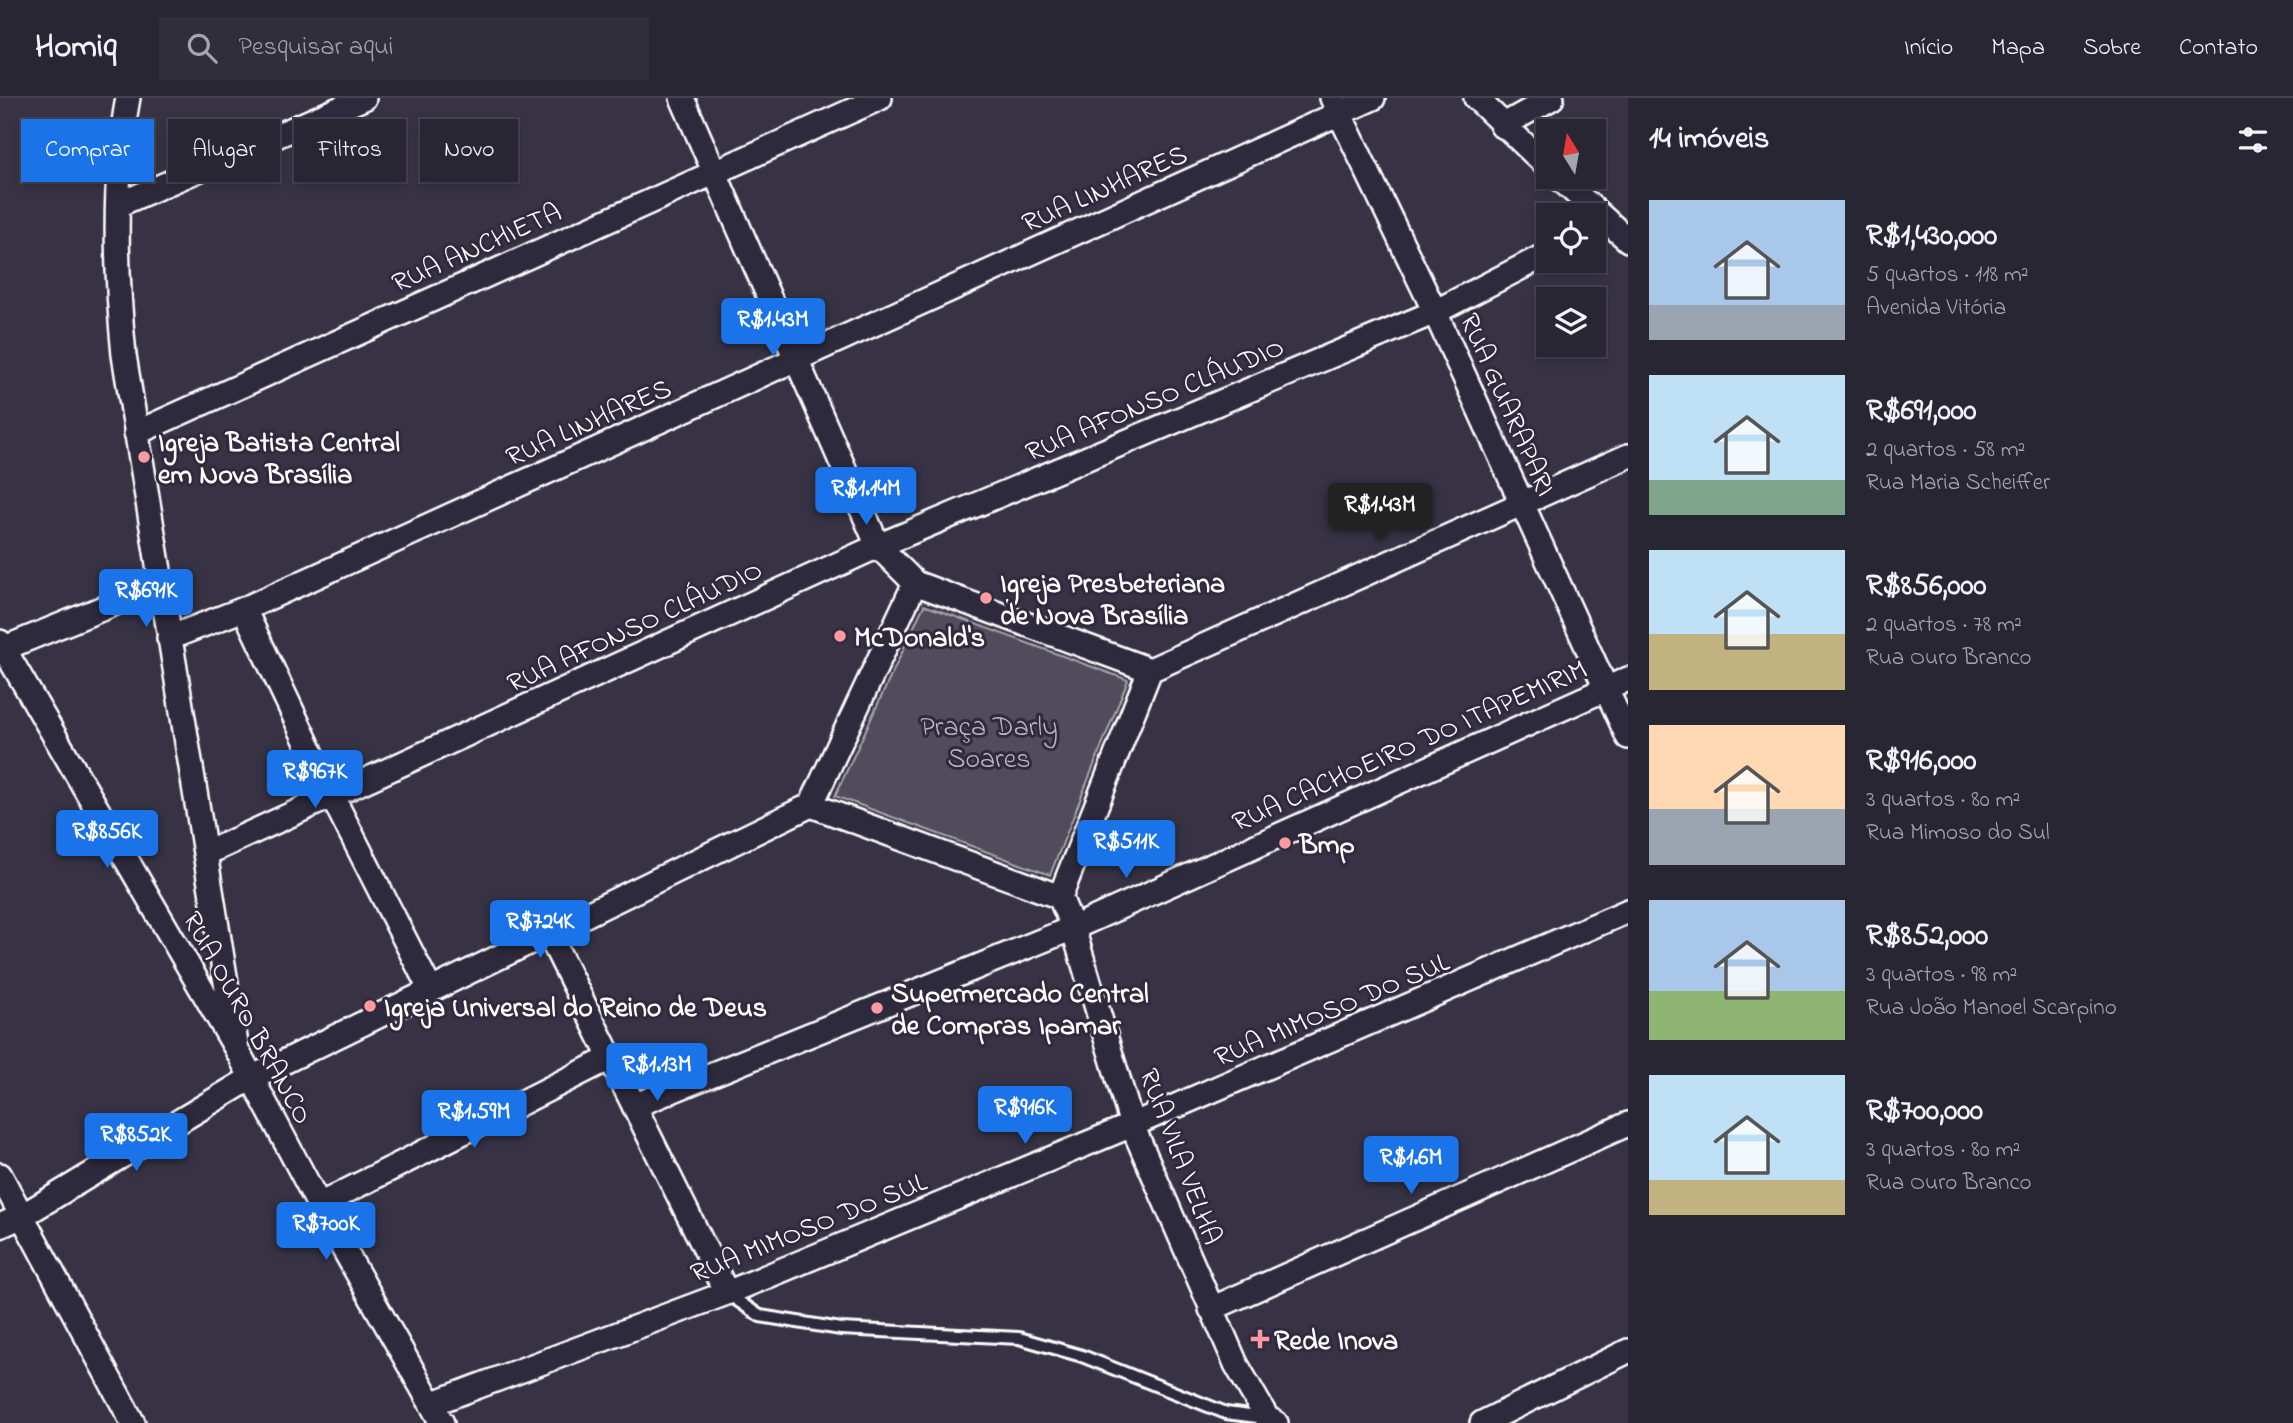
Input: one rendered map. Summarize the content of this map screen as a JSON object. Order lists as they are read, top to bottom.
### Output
{
  "streets": {
    "street": [
      "RUA LINHARES",
      "RUA ANCHIETA",
      "RUA AFONSO CLÁUDIO",
      "RUA GUARAPARI",
      "RUA CACHOEIRO DO ITAPEMIRIM",
      "RUA MIMOSO DO SUL",
      "RUA OURO BRANCO",
      "RUA VILA VELHA"
    ]
  },
  "crossings": [
    ["RUA LINHARES", "RUA GUARAPARI"],
    ["RUA AFONSO CLÁUDIO", "RUA GUARAPARI"],
    ["RUA GUARAPARI", "RUA CACHOEIRO DO ITAPEMIRIM"],
    ["RUA CACHOEIRO DO ITAPEMIRIM", "RUA VILA VELHA"],
    ["RUA MIMOSO DO SUL", "RUA OURO BRANCO"],
    ["RUA MIMOSO DO SUL", "RUA VILA VELHA"]
  ],
  "parks": ["Praça Darly Soares"],
  "places": {
    "other": [
      "Igreja Batista Central em Nova Brasília",
      "Igreja Presbeteriana de Nova Brasília",
      "McDonald's",
      "Bmp",
      "Igreja Universal do Reino de Deus",
      "Supermercado Central de Compras Ipamar"
    ],
    "health": ["Rede Inova"]
  },
  "north": "top",
  "page": {
    "header": "Homiq",
    "search": "Pesquisar aqui",
    "nav": [
      "Início",
      "Mapa",
      "Sobre",
      "Contato"
    ],
    "heading": "14 imóveis",
    "chip": [
      "Comprar",
      "Alugar",
      "Filtros",
      "Novo"
    ],
    "list": [
      {
        "name": "R$1,430,000",
        "note": "5 quartos · 118 m² · Avenida Vitória"
      },
      {
        "name": "R$691,000",
        "note": "2 quartos · 58 m² · Rua Maria Scheiffer"
      },
      {
        "name": "R$856,000",
        "note": "2 quartos · 78 m² · Rua Ouro Branco"
      },
      {
        "name": "R$916,000",
        "note": "3 quartos · 80 m² · Rua Mimoso do Sul"
      },
      {
        "name": "R$852,000",
        "note": "3 quartos · 98 m² · Rua João Manoel Scarpino"
      },
      {
        "name": "R$700,000",
        "note": "3 quartos · 80 m² · Rua Ouro Branco"
      }
    ],
    "price": [
      "R$1.43M",
      "R$1.14M",
      "R$1.43M",
      "R$691K",
      "R$967K",
      "R$856K",
      "R$511K",
      "R$724K",
      "R$1.13M",
      "R$916K",
      "R$1.59M",
      "R$852K",
      "R$1.6M",
      "R$700K"
    ]
  }
}
